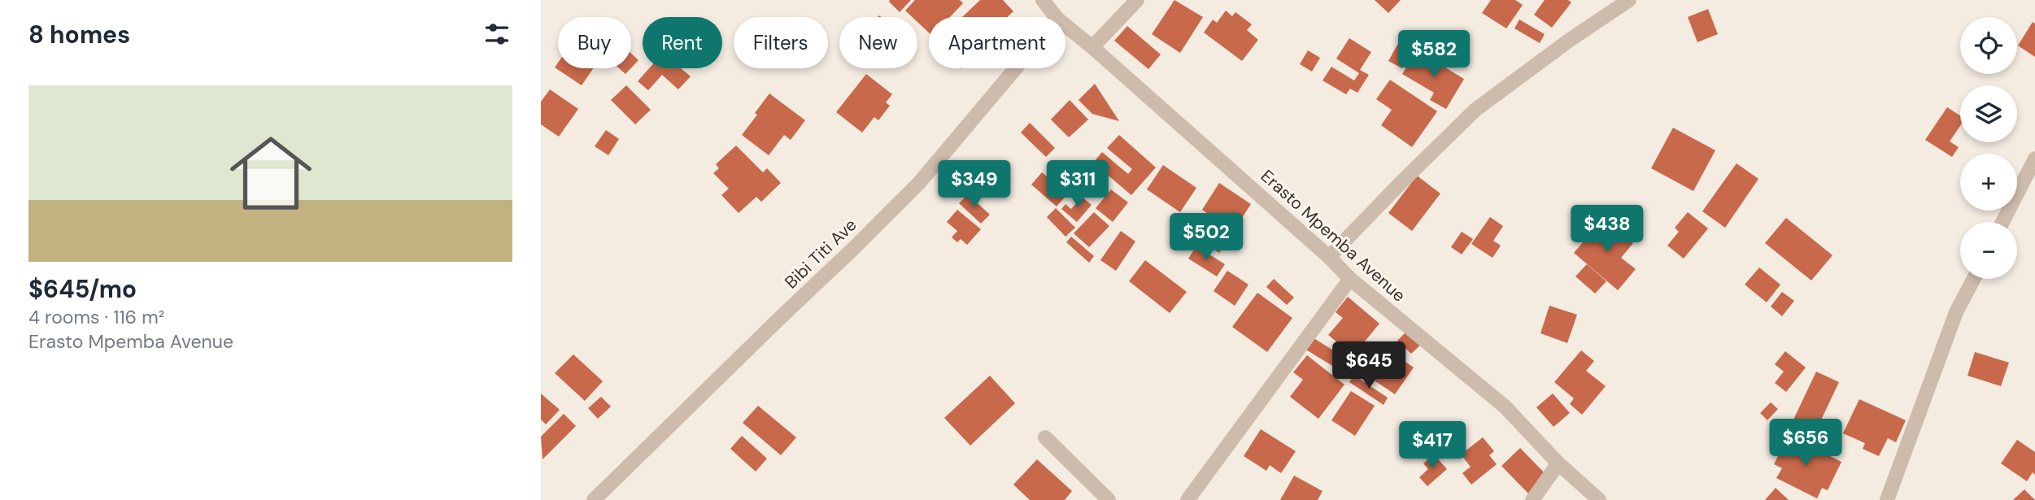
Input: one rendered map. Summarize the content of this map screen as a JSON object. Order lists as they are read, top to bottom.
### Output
{
  "streets": {
    "street": ["Erasto Mpemba Avenue", "Bibi Titi Ave"]
  },
  "page": {
    "heading": "8 homes",
    "map_buttons": ["+", "−"],
    "chip": [
      "Buy",
      "Rent",
      "Filters",
      "New",
      "Apartment"
    ],
    "price": [
      "$582",
      "$349",
      "$311",
      "$438",
      "$502",
      "$645",
      "$656",
      "$417"
    ],
    "list": [
      {
        "name": "$645/mo",
        "note": "4 rooms · 116 m² · Erasto Mpemba Avenue"
      }
    ]
  }
}
